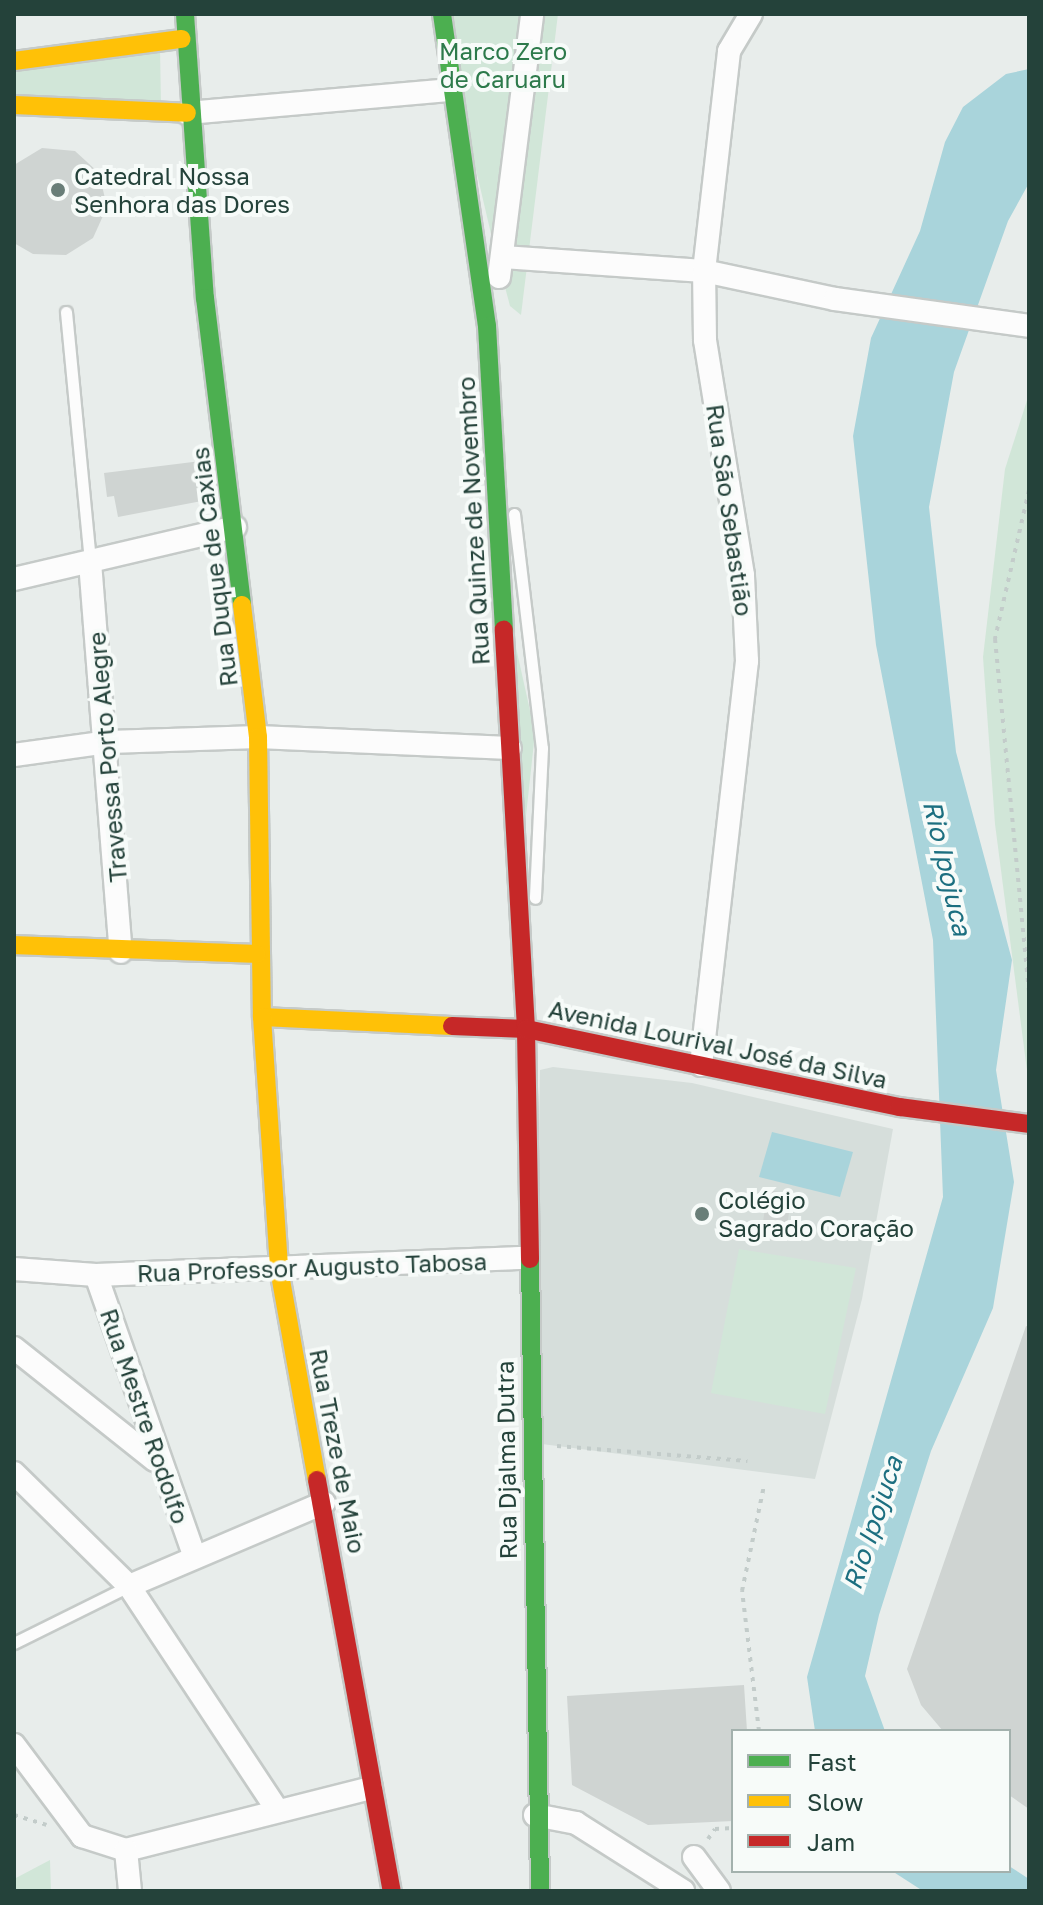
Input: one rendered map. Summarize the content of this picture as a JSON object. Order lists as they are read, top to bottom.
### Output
{
  "streets": {
    "main road": [
      "Rua Quinze de Novembro",
      "Rua Duque de Caxias",
      "Avenida Lourival José da Silva",
      "Rua Treze de Maio",
      "Rua Djalma Dutra"
    ],
    "street": [
      "Rua São Sebastião",
      "Travessa Porto Alegre",
      "Rua Professor Augusto Tabosa",
      "Rua Mestre Rodolfo"
    ]
  },
  "crossings": [
    ["Rua São Sebastião", "Avenida Lourival José da Silva"],
    ["Rua Quinze de Novembro", "Avenida Lourival José da Silva"],
    ["Rua Quinze de Novembro", "Rua Djalma Dutra"],
    ["Rua Duque de Caxias", "Avenida Lourival José da Silva"],
    ["Rua Duque de Caxias", "Rua Treze de Maio"],
    ["Avenida Lourival José da Silva", "Rua Treze de Maio"],
    ["Avenida Lourival José da Silva", "Rua Djalma Dutra"],
    ["Rua Professor Augusto Tabosa", "Rua Mestre Rodolfo"],
    ["Rua Professor Augusto Tabosa", "Rua Treze de Maio"],
    ["Rua Professor Augusto Tabosa", "Rua Djalma Dutra"]
  ],
  "water": ["Rio Ipojuca"],
  "parks": ["Marco Zero de Caruaru"],
  "places": ["Catedral Nossa Senhora das Dores", "Colégio Sagrado Coração"],
  "legend": ["Fast", "Slow", "Jam"]
}
